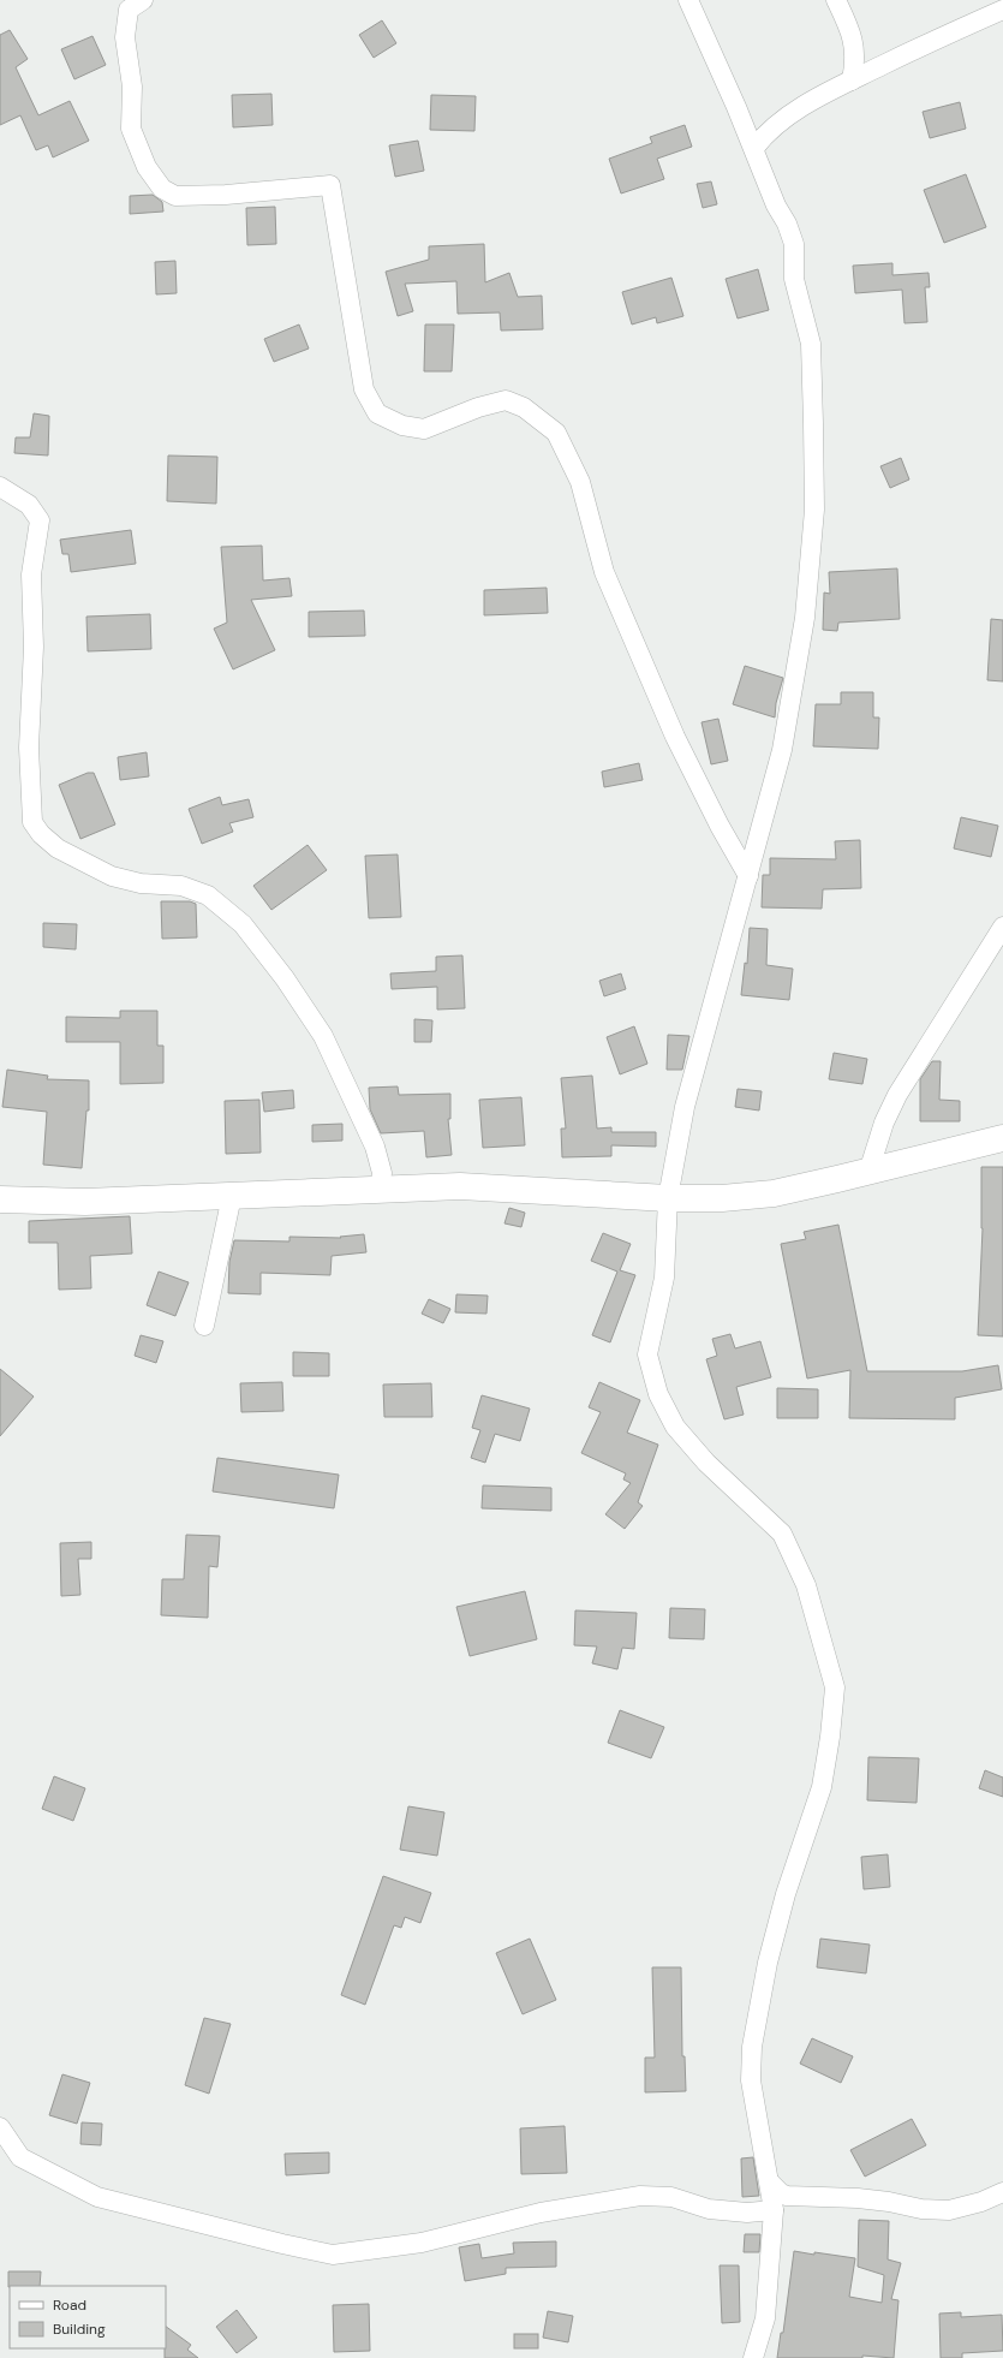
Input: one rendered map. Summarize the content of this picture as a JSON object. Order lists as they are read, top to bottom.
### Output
{
  "legend": ["Road", "Building"]
}
